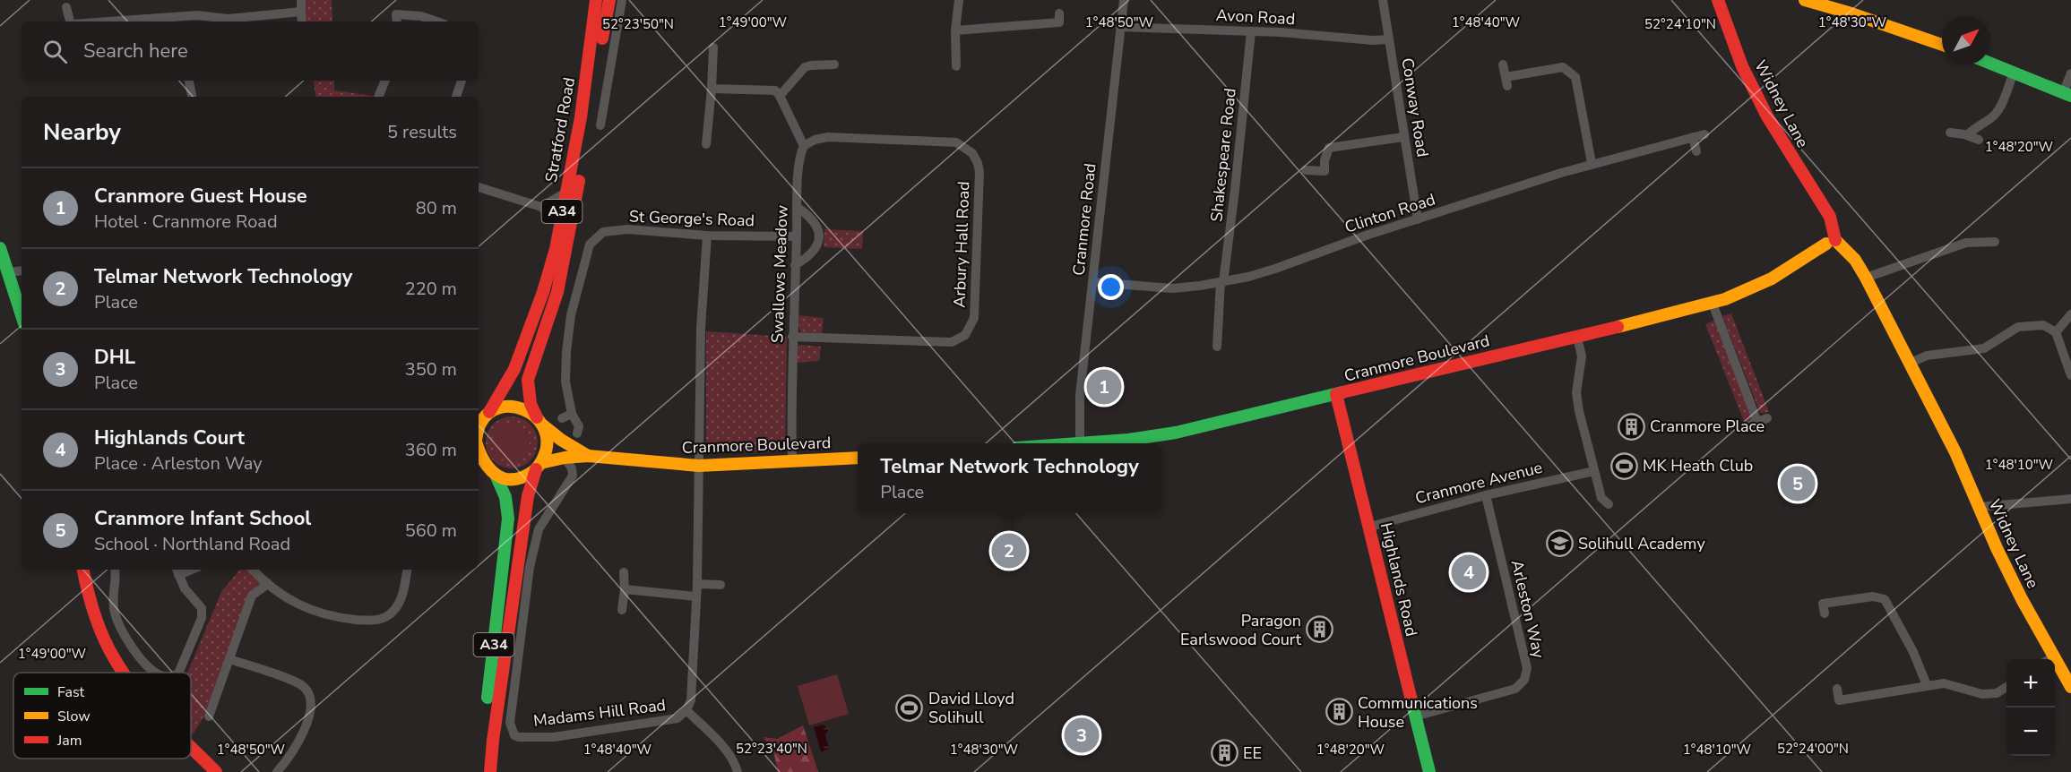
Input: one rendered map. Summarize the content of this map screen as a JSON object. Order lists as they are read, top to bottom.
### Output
{
  "streets": {
    "main road": [
      "Widney Lane",
      "Stratford Road",
      "A34",
      "Cranmore Boulevard",
      "Highlands Road"
    ],
    "street": [
      "Avon Road",
      "Conway Road",
      "Shakespeare Road",
      "Clinton Road",
      "St George's Road",
      "Cranmore Road",
      "Arbury Hall Road",
      "Swallows Meadow",
      "Cranmore Avenue",
      "Arleston Way",
      "Madams Hill Road"
    ]
  },
  "crossings": [
    ["Avon Road", "Conway Road"],
    ["Avon Road", "Shakespeare Road"],
    ["Avon Road", "Cranmore Road"],
    ["Widney Lane", "Cranmore Boulevard"],
    ["Conway Road", "Clinton Road"],
    ["Stratford Road", "A34"],
    ["Stratford Road", "Cranmore Boulevard"],
    ["Shakespeare Road", "Clinton Road"],
    ["A34", "Cranmore Boulevard"],
    ["Clinton Road", "Cranmore Road"],
    ["St George's Road", "Swallows Meadow"],
    ["Cranmore Road", "Cranmore Boulevard"],
    ["Arbury Hall Road", "Swallows Meadow"],
    ["Swallows Meadow", "Cranmore Boulevard"],
    ["Cranmore Boulevard", "Highlands Road"],
    ["Cranmore Boulevard", "Madams Hill Road"],
    ["Cranmore Avenue", "Highlands Road"],
    ["Cranmore Avenue", "Arleston Way"],
    ["Highlands Road", "Arleston Way"]
  ],
  "places": {
    "building": [
      "Cranmore Place",
      "Paragon Earlswood Court",
      "Communications House",
      "EE"
    ],
    "sports": ["MK Heath Club", "David Lloyd Solihull"],
    "school or university": ["Solihull Academy"]
  },
  "legend": ["Fast", "Slow", "Jam"],
  "north": "top right",
  "page": {
    "search": "Search here",
    "heading": ["Nearby", "5 results"],
    "list": [
      {
        "mark": "1",
        "name": "Cranmore Guest House",
        "note": "Hotel · Cranmore Road",
        "value": "80 m"
      },
      {
        "mark": "2",
        "name": "Telmar Network Technology",
        "note": "Place",
        "value": "220 m"
      },
      {
        "mark": "3",
        "name": "DHL",
        "note": "Place",
        "value": "350 m"
      },
      {
        "mark": "4",
        "name": "Highlands Court",
        "note": "Place · Arleston Way",
        "value": "360 m"
      },
      {
        "mark": "5",
        "name": "Cranmore Infant School",
        "note": "School · Northland Road",
        "value": "560 m"
      }
    ],
    "pins": [
      "1",
      "5",
      "2",
      "4",
      "3"
    ],
    "popup": ["Telmar Network Technology", "Place"],
    "map_buttons": ["+", "−"]
  },
  "coordinates": [
    "1°49'00\"W",
    "1°48'50\"W",
    "1°48'40\"W",
    "1°48'30\"W",
    "52°23'50\"N",
    "52°24'10\"N",
    "1°48'20\"W",
    "1°48'10\"W",
    "52°23'40\"N",
    "52°24'00\"N"
  ]
}
